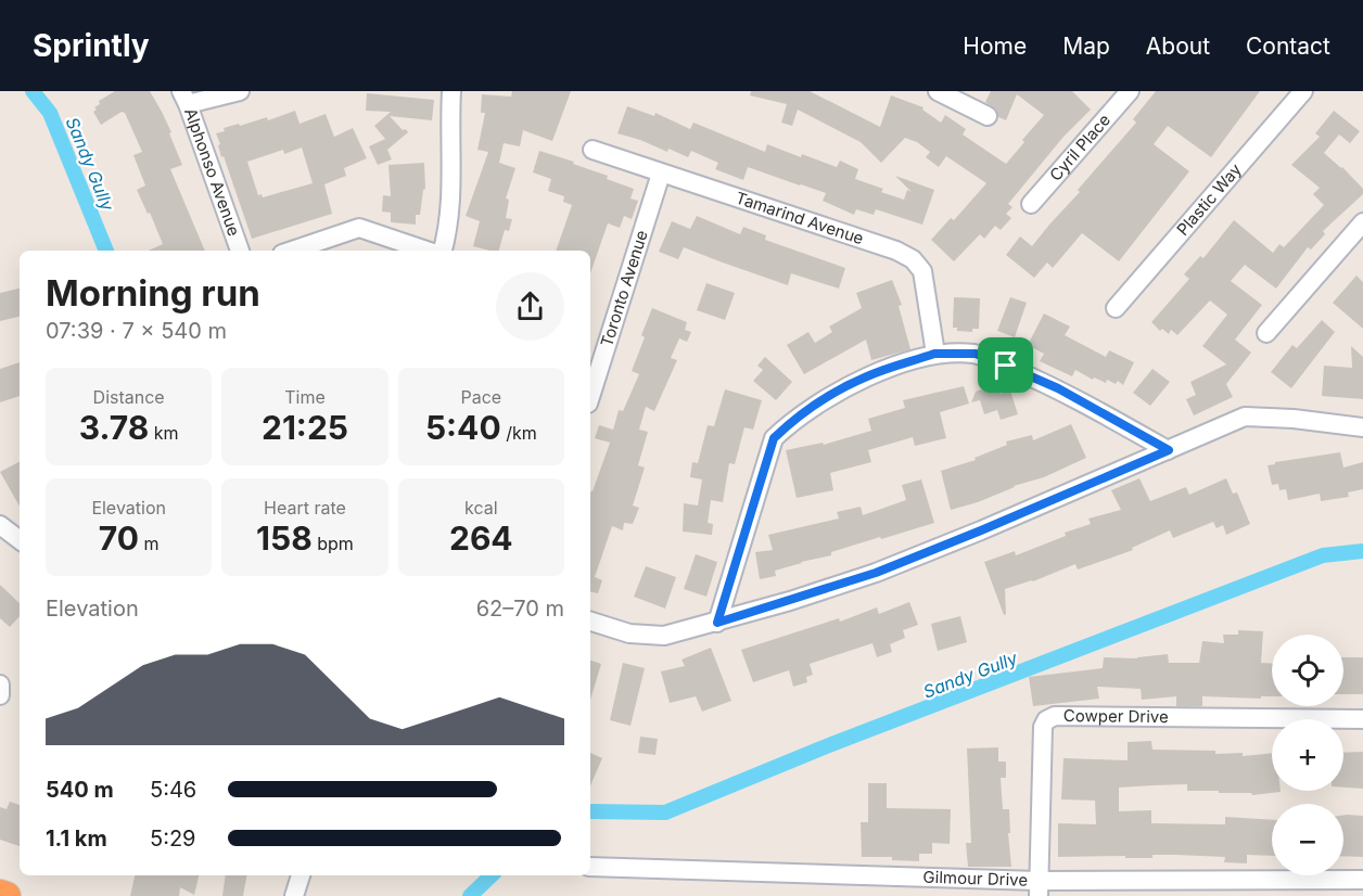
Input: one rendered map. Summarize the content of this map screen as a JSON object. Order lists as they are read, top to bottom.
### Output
{
  "streets": {
    "street": [
      "Cyril Place",
      "Alphonso Avenue",
      "Plastic Way",
      "Tamarind Avenue",
      "Toronto Avenue",
      "Cowper Drive",
      "Gilmour Drive"
    ]
  },
  "crossings": [
    ["Tamarind Avenue", "Toronto Avenue"],
    ["Cowper Drive", "Gilmour Drive"]
  ],
  "water": ["Sandy Gully"],
  "page": {
    "header": "Sprintly",
    "nav": [
      "Home",
      "Map",
      "About",
      "Contact"
    ],
    "heading": ["Morning run", "07:39 · 7 × 540 m"],
    "stats": [
      ["Distance", "3.78 km"],
      ["Time", "21:25"],
      ["Pace", "5:40 /km"],
      ["Elevation", "70 m"],
      ["Heart rate", "158 bpm"],
      ["kcal", "264"]
    ],
    "chart": ["Elevation", "62–70 m"],
    "map_buttons": ["+", "−"],
    "list": [
      {
        "name": "540 m",
        "note": "5:46"
      },
      {
        "name": "1.1 km",
        "note": "5:29"
      }
    ]
  }
}
